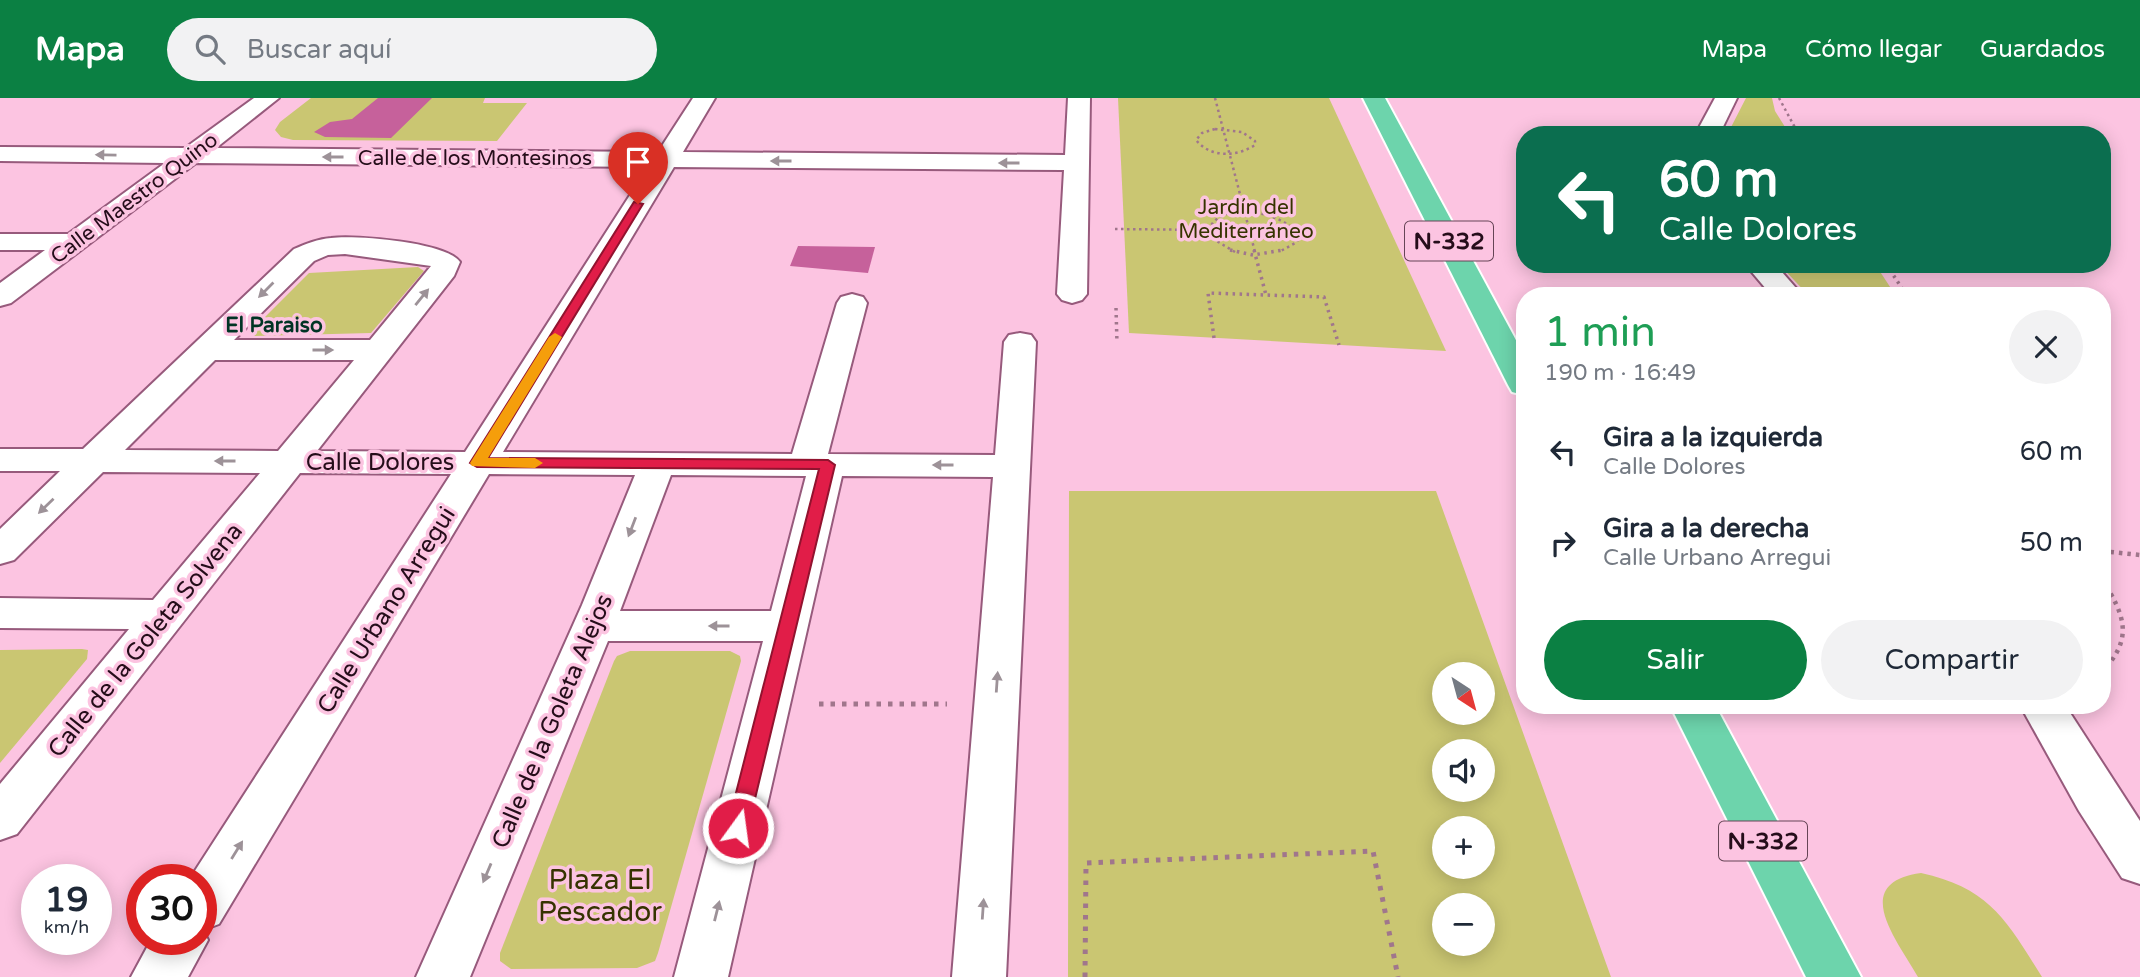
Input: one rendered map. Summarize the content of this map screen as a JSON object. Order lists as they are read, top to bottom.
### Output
{
  "streets": {
    "highway": ["N-332"],
    "street": [
      "Calle de los Montesinos",
      "Calle Maestro Quino",
      "Calle Dolores",
      "Calle Urbano Arregui",
      "Calle de la Goleta Solvena",
      "Calle de la Goleta Alejos"
    ]
  },
  "crossings": [
    ["Calle de los Montesinos", "Calle Maestro Quino"],
    ["Calle de los Montesinos", "Calle Urbano Arregui"],
    ["Calle Dolores", "Calle Urbano Arregui"],
    ["Calle Dolores", "Calle de la Goleta Solvena"],
    ["Calle Dolores", "Calle de la Goleta Alejos"]
  ],
  "one_way": ["Calle de los Montesinos"],
  "districts": ["El Paraiso"],
  "parks": ["Jardín del Mediterráneo", "Plaza El Pescador"],
  "north": "bottom right",
  "page": {
    "header": "Mapa",
    "search": "Buscar aquí",
    "nav": ["Mapa", "Cómo llegar", "Guardados"],
    "turn": ["60 m", "Calle Dolores"],
    "heading": ["1 min", "190 m · 16:49"],
    "list": [
      {
        "name": "Gira a la izquierda",
        "note": "Calle Dolores",
        "value": "60 m"
      },
      {
        "name": "Gira a la derecha",
        "note": "Calle Urbano Arregui",
        "value": "50 m"
      }
    ],
    "buttons": ["Salir", "Compartir"],
    "map_buttons": ["+", "−"],
    "speed": "19 km/h",
    "limit": "30"
  }
}
